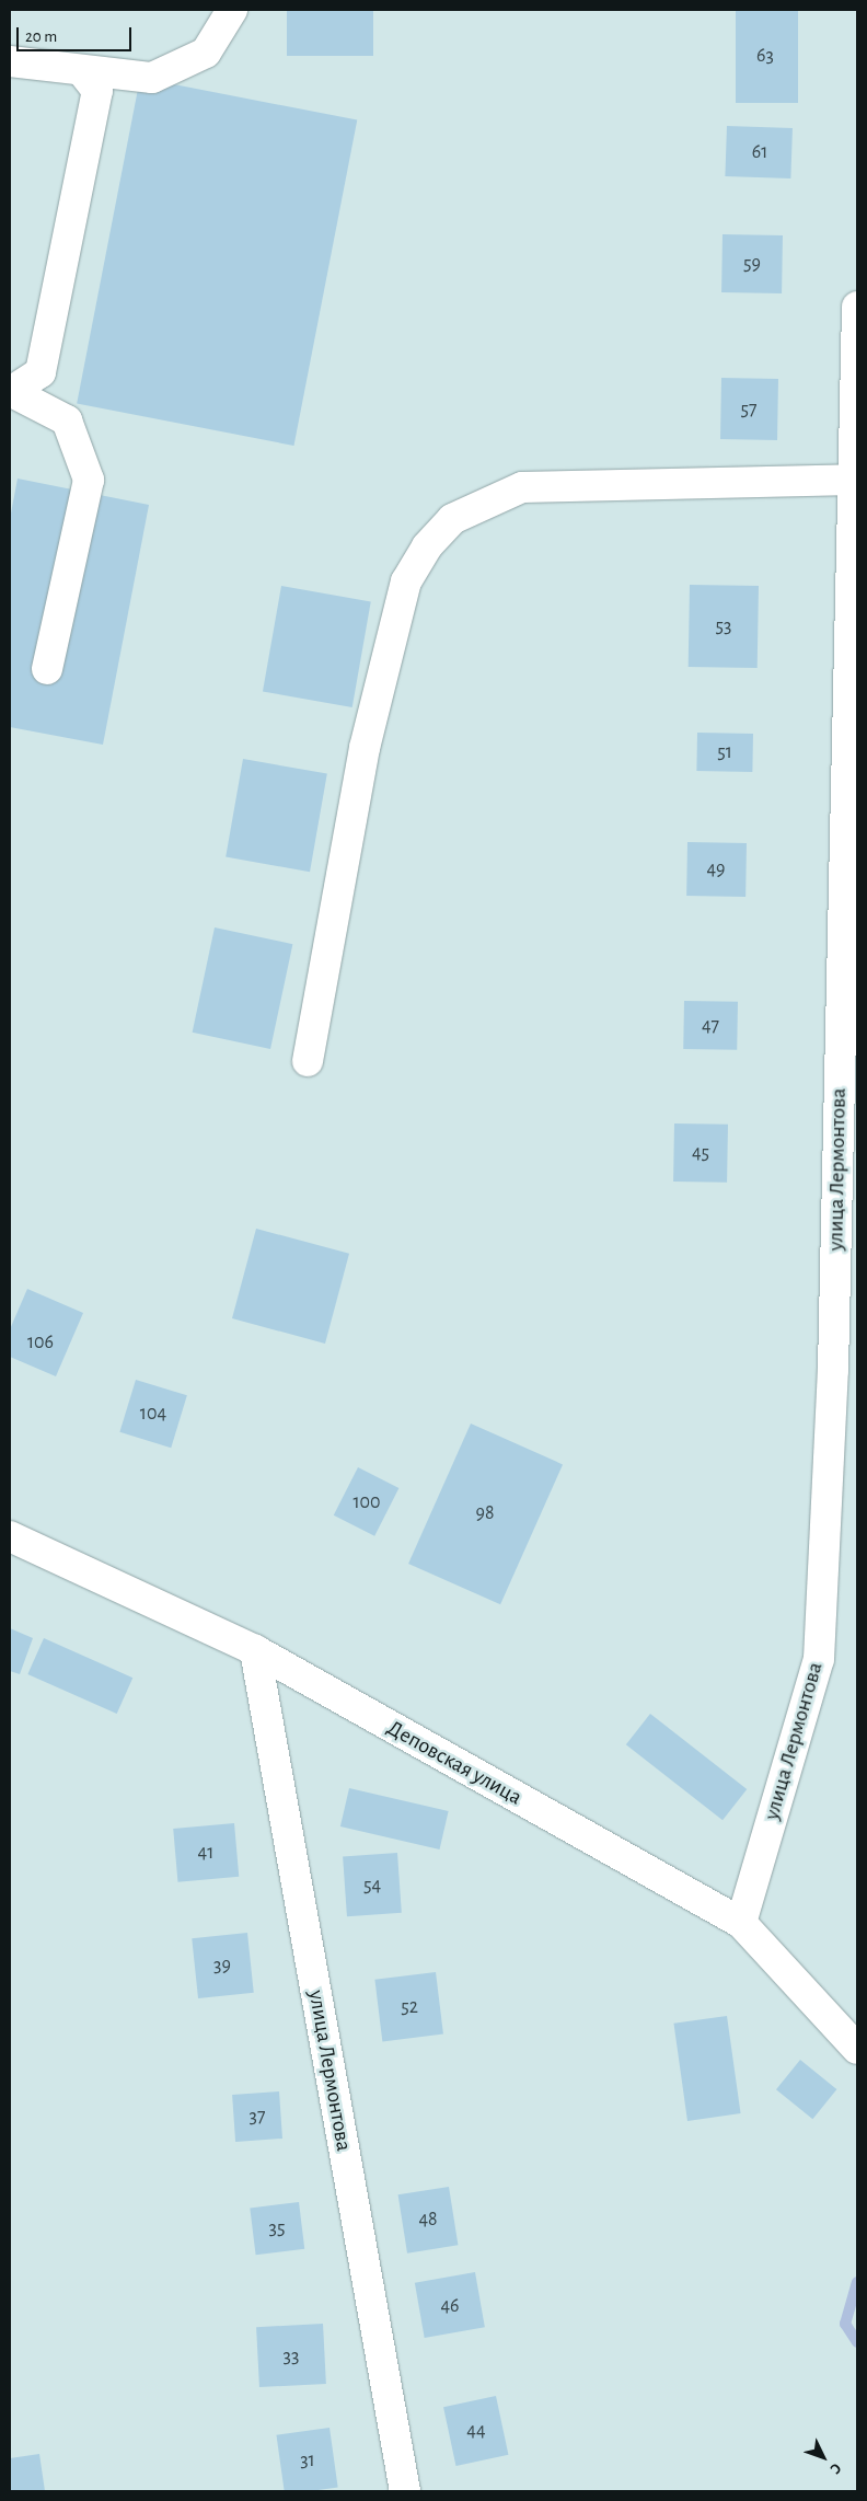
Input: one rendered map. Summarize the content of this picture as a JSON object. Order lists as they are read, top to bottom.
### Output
{
  "streets": {
    "street": ["улица Лермонтова", "Деповская улица"]
  },
  "crossings": [
    ["улица Лермонтова", "Деповская улица"]
  ],
  "house_numbers": [
    "63",
    "61",
    "59",
    "57",
    "53",
    "51",
    "49",
    "47",
    "45",
    "106",
    "104",
    "100",
    "98",
    "41",
    "54",
    "39",
    "52",
    "37",
    "48",
    "35",
    "46",
    "33",
    "44",
    "31"
  ],
  "scale_bar": "20 m",
  "north": "bottom right"
}
